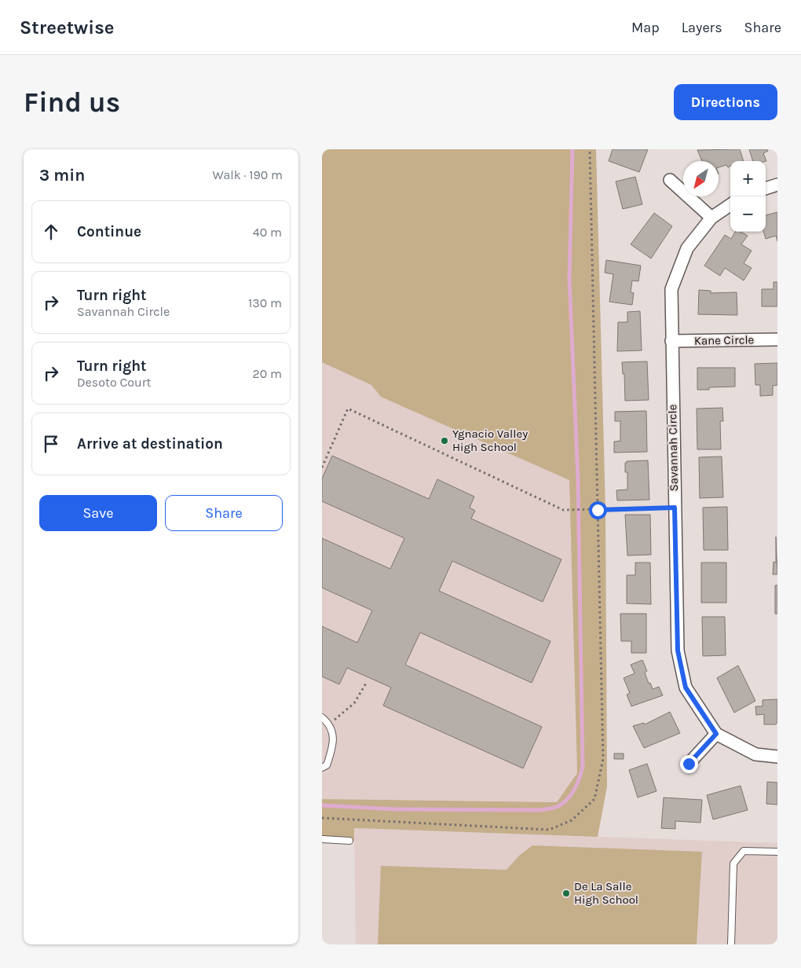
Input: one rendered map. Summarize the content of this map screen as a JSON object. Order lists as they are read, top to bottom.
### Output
{
  "streets": {
    "street": ["Kane Circle", "Savannah Circle"]
  },
  "crossings": [
    ["Kane Circle", "Savannah Circle"]
  ],
  "places": ["Ygnacio Valley High School", "De La Salle High School"],
  "north": "bottom left",
  "page": {
    "header": "Streetwise",
    "nav": ["Map", "Layers", "Share"],
    "buttons": [
      "Directions",
      ["Save", "Share"]
    ],
    "title": "Find us",
    "heading": ["3 min", "Walk · 190 m"],
    "map_buttons": ["+", "−"],
    "list": [
      ["Continue", "40 m"],
      ["Turn right", "Savannah Circle", "130 m"],
      ["Turn right", "Desoto Court", "20 m"],
      "Arrive at destination"
    ]
  }
}
